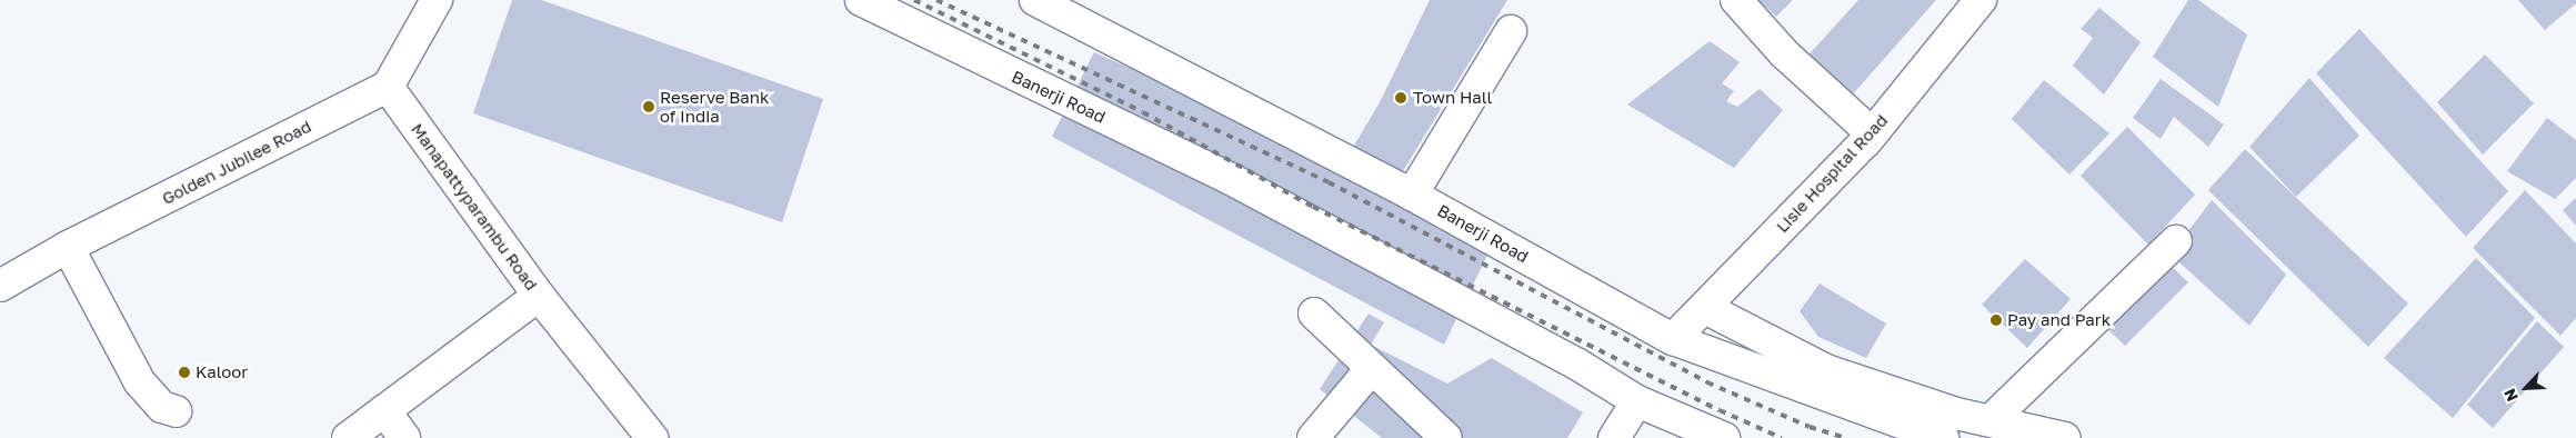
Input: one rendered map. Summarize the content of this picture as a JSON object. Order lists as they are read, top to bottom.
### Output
{
  "streets": {
    "street": [
      "Banerji Road",
      "Golden Jubilee Road",
      "Lisie Hospital Road",
      "Manapattyparambu Road"
    ]
  },
  "crossings": [
    ["Banerji Road", "Lisie Hospital Road"],
    ["Golden Jubilee Road", "Manapattyparambu Road"]
  ],
  "places": [
    "Town Hall",
    "Reserve Bank of India",
    "Pay and Park",
    "Kaloor"
  ],
  "north": "bottom left"
}
